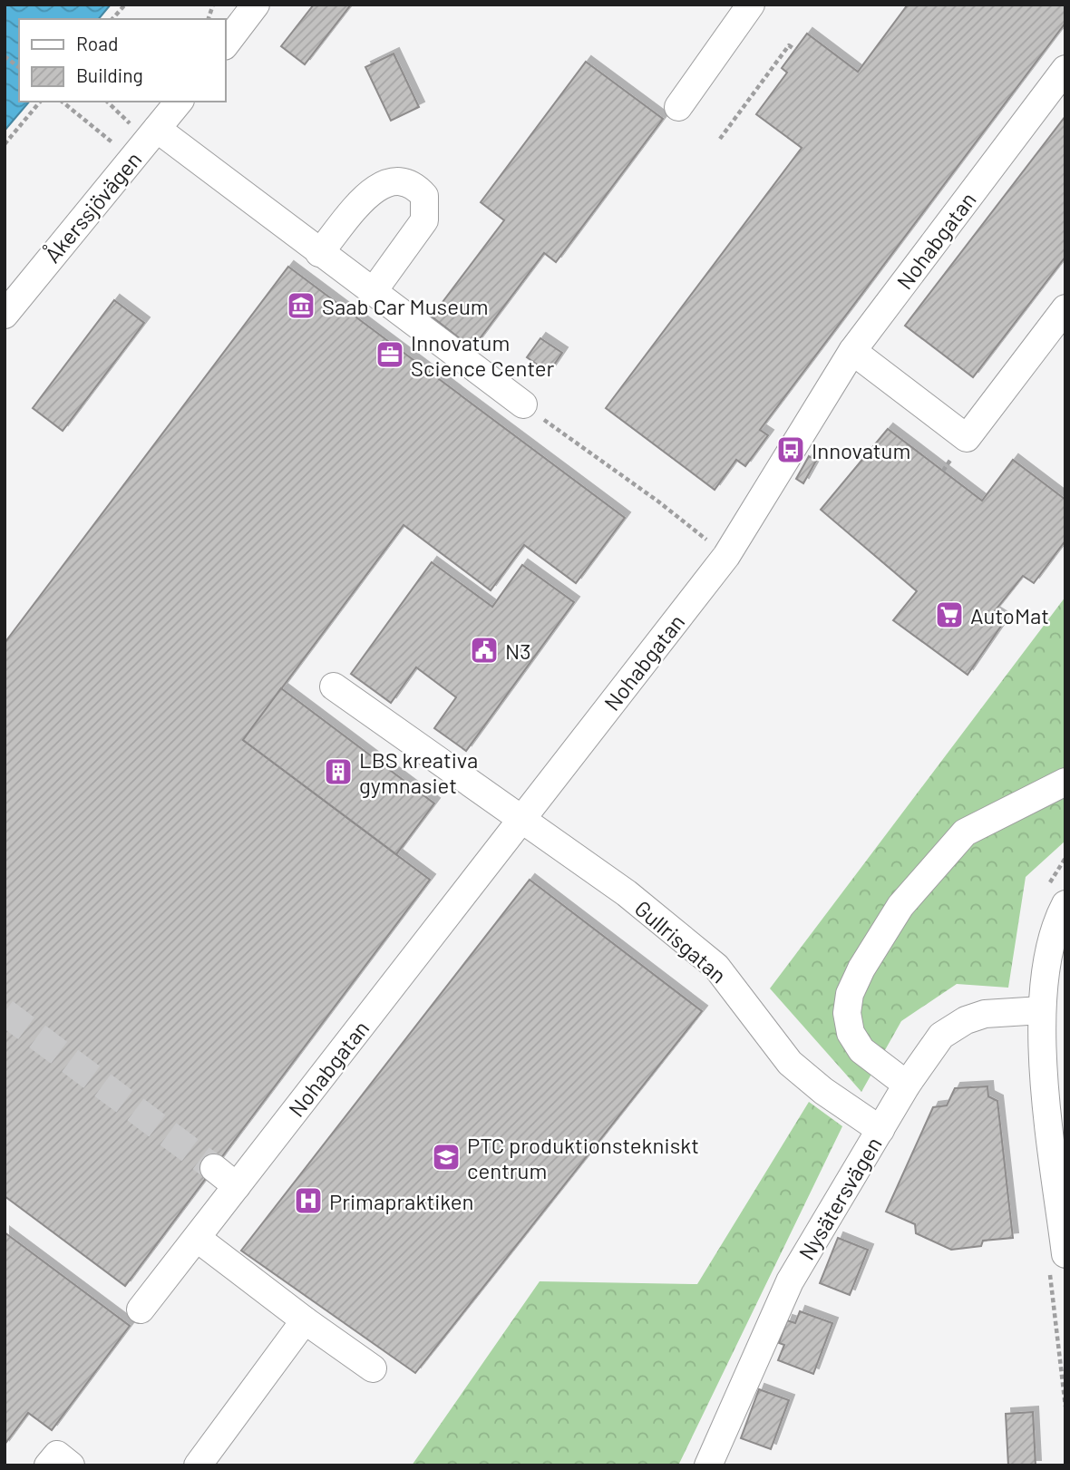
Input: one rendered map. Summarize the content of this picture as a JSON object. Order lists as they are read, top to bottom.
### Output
{
  "streets": {
    "street": [
      "Åkerssjövägen",
      "Nohabgatan",
      "Gullrisgatan",
      "Nysätersvägen"
    ]
  },
  "crossings": [
    ["Nohabgatan", "Gullrisgatan"],
    ["Gullrisgatan", "Nysätersvägen"]
  ],
  "places": {
    "museum": ["Saab Car Museum"],
    "office": ["Innovatum Science Center"],
    "bus stop": ["Innovatum"],
    "supermarket": ["AutoMat"],
    "public building": ["N3"],
    "building": ["LBS kreativa gymnasiet"],
    "school or university": ["PTC produktionstekniskt centrum"],
    "hospital": ["Primapraktiken"]
  },
  "legend": ["Road", "Building"]
}
